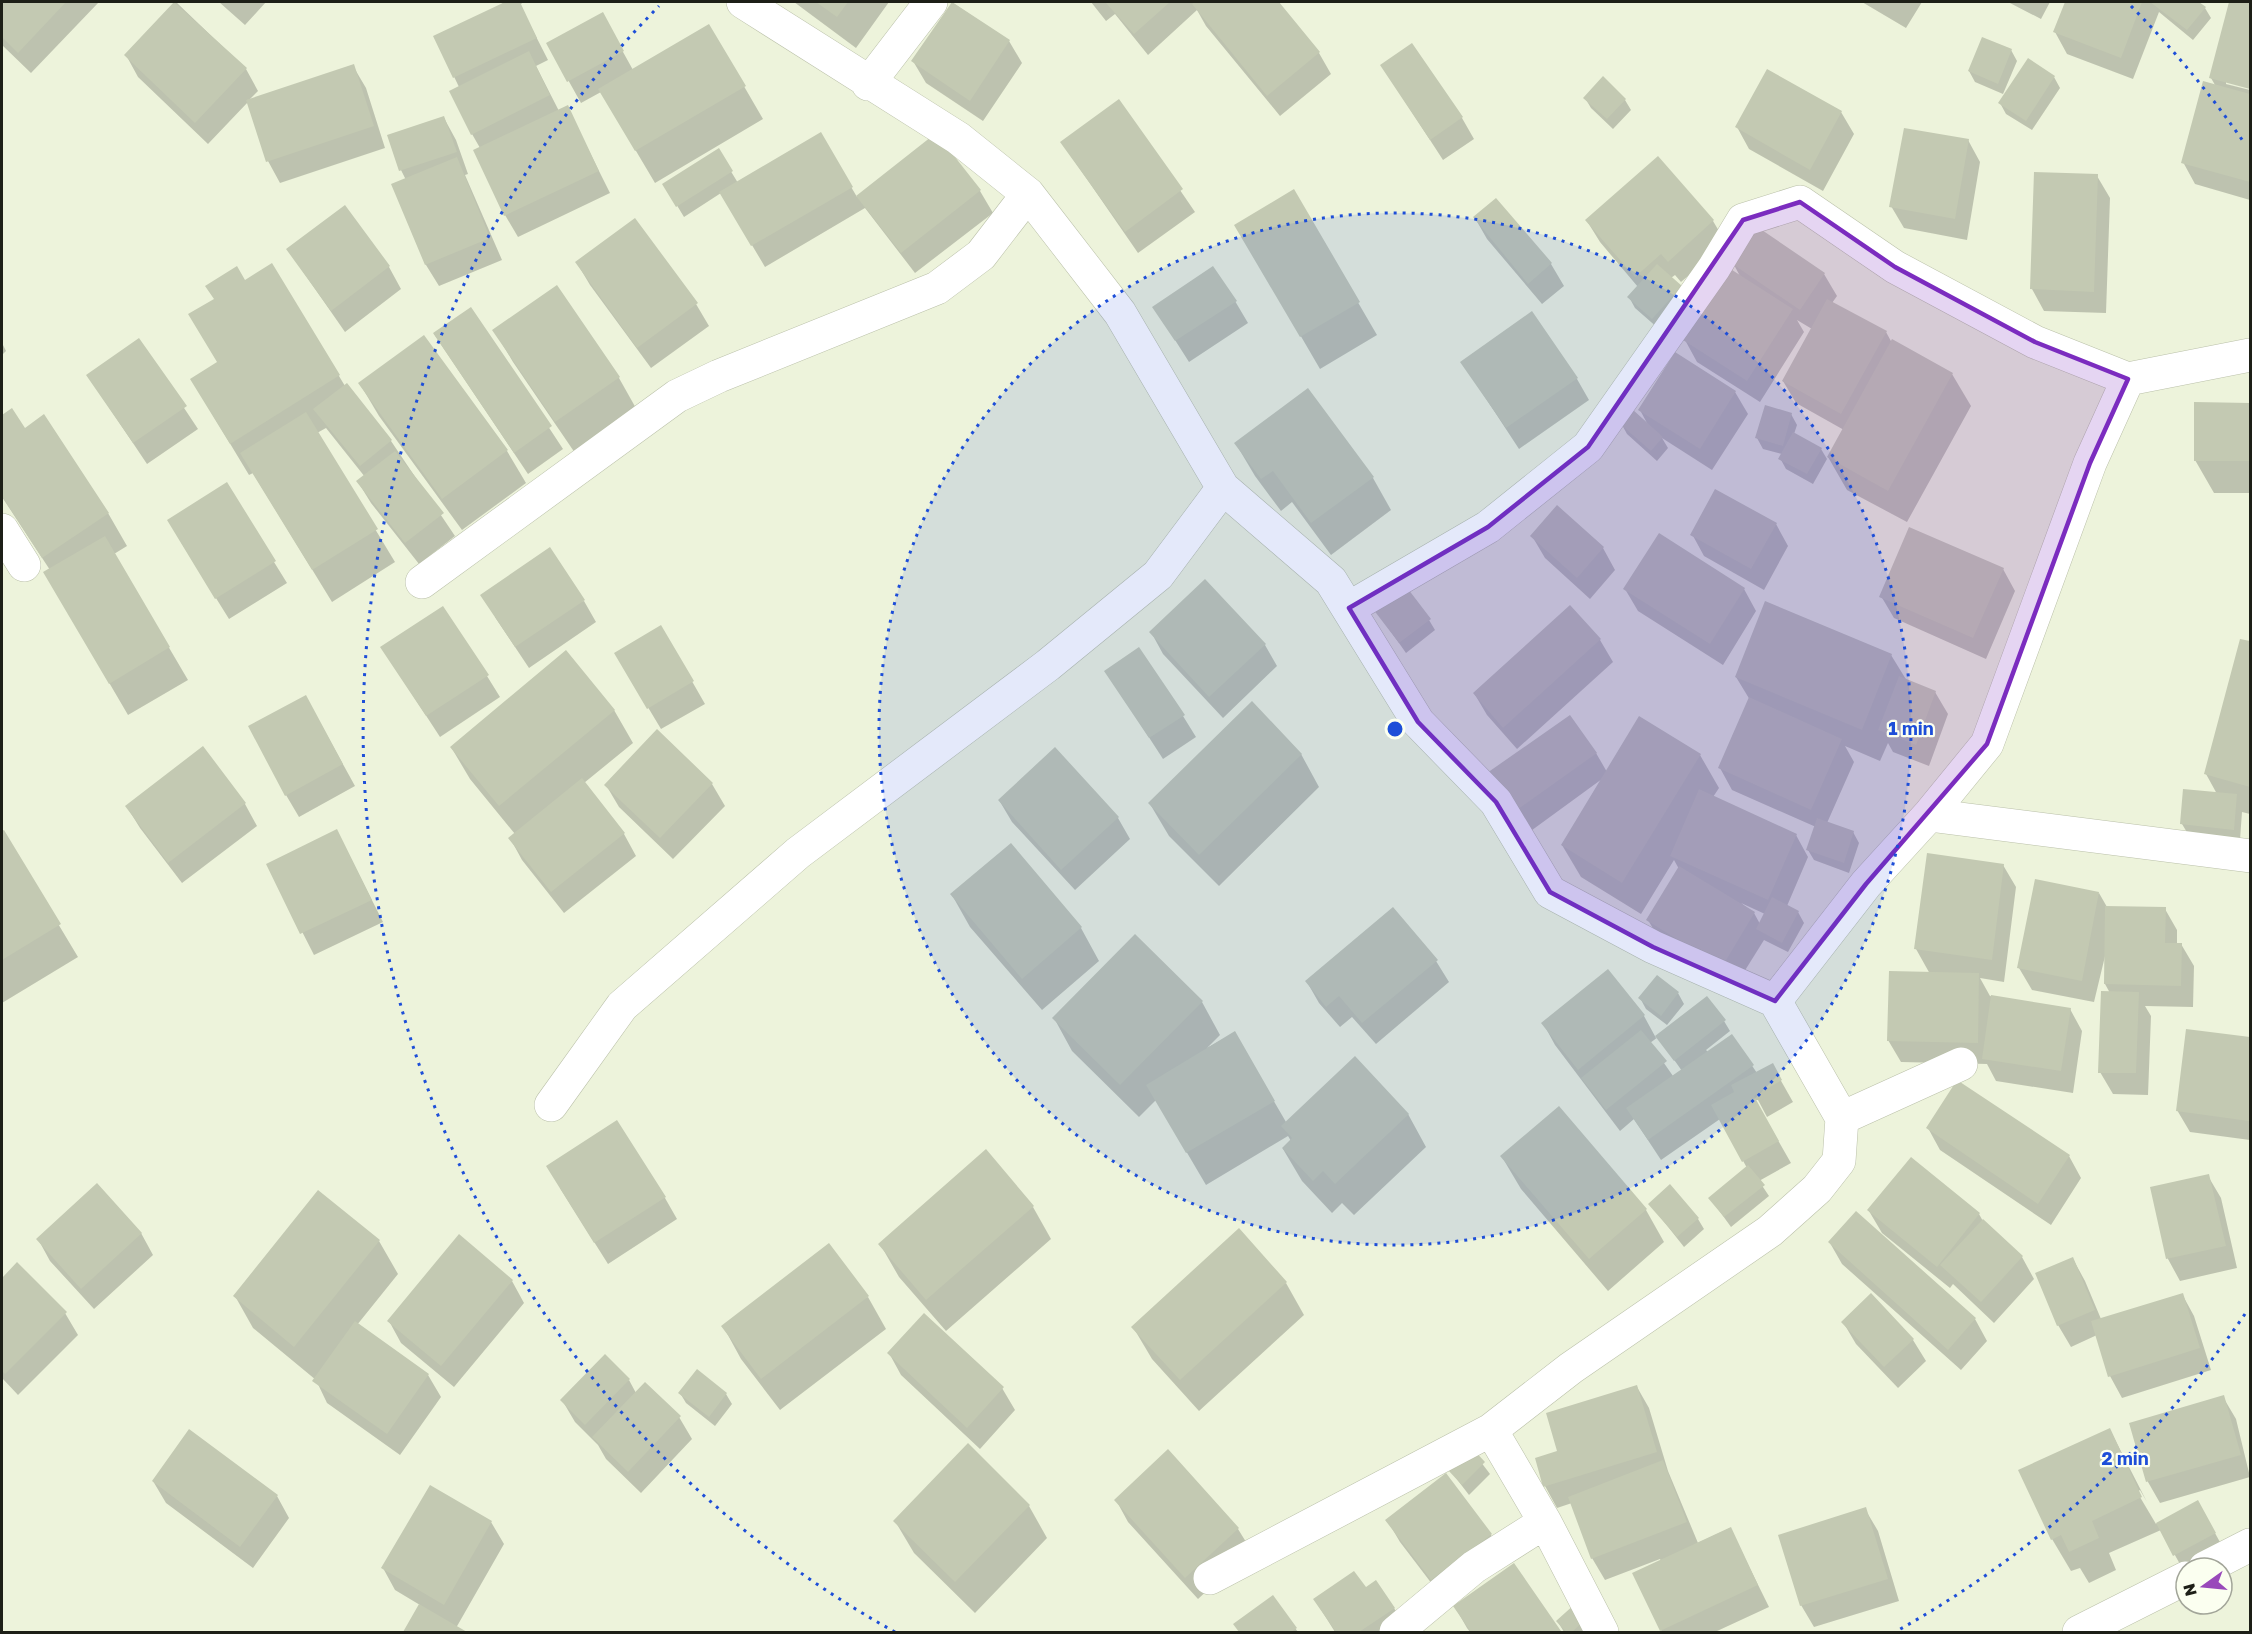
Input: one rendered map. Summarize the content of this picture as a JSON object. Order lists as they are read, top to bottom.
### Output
{
  "north": "left",
  "rings": ["1 min", "2 min"]
}
